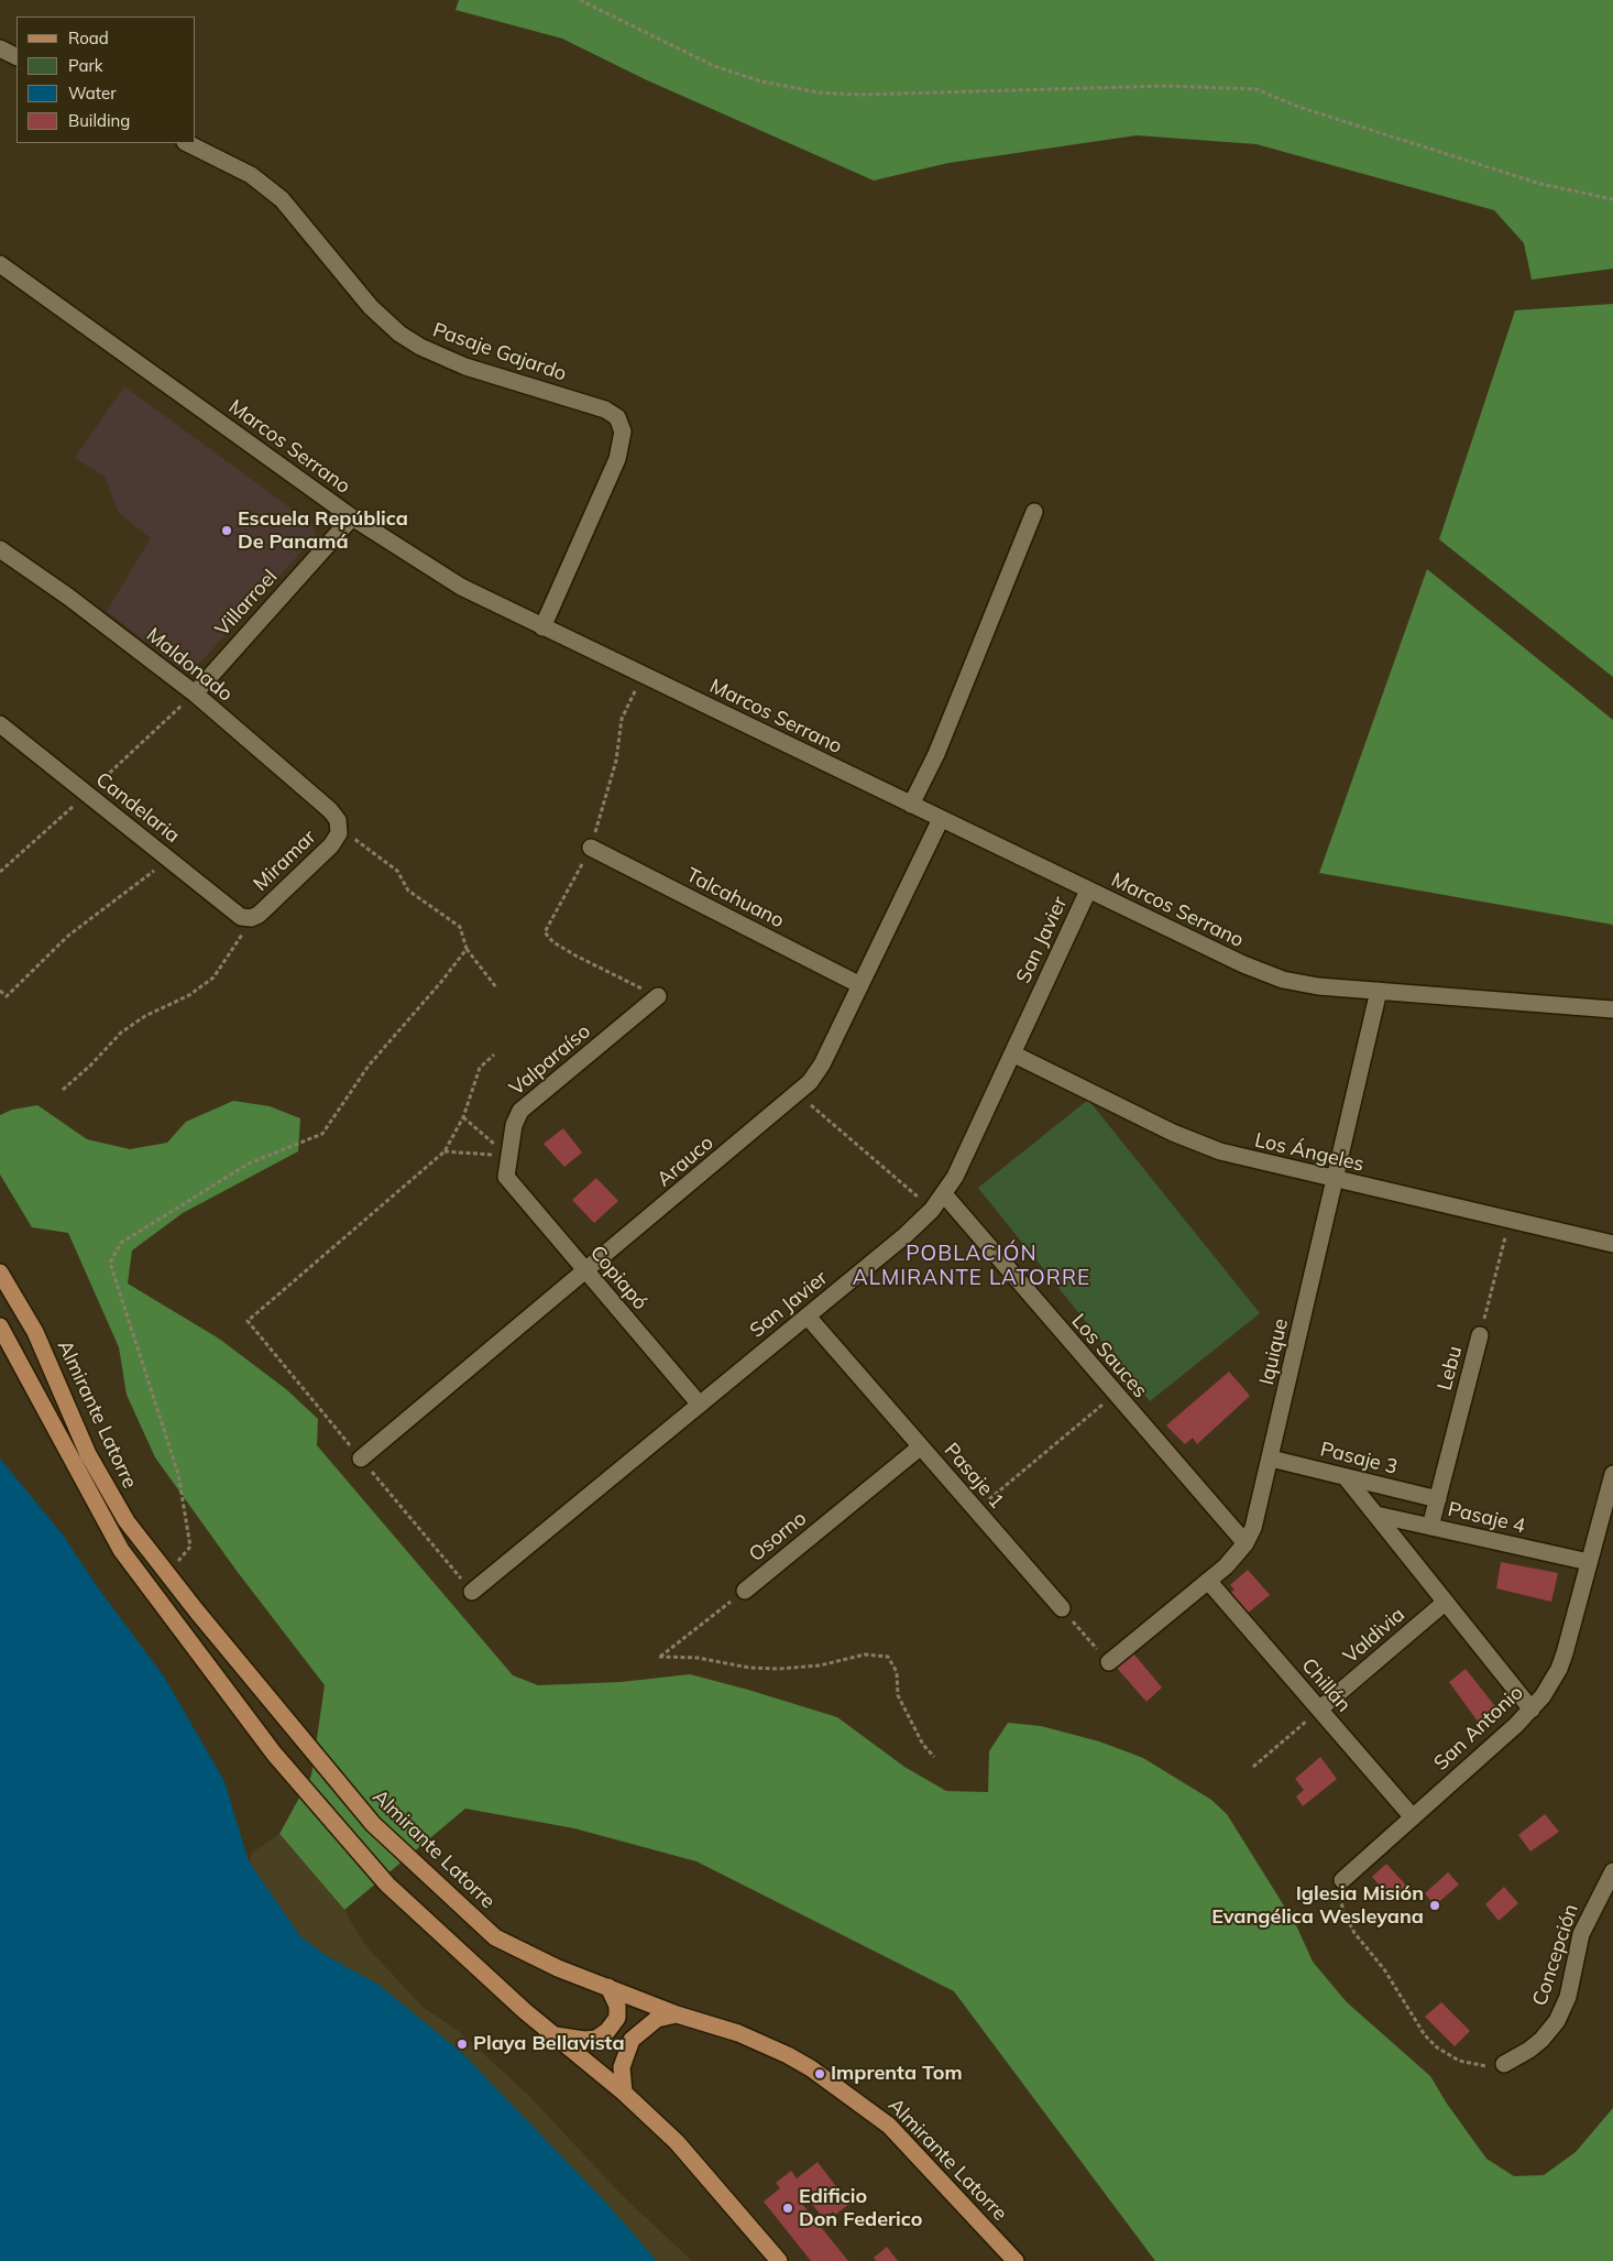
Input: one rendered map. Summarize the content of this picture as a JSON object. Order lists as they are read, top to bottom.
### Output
{
  "streets": {
    "main road": ["Almirante Latorre"],
    "street": [
      "Pasaje Gajardo",
      "Marcos Serrano",
      "Villarroel",
      "Maldonado",
      "Candelaria",
      "Miramar",
      "Talcahuano",
      "San Javier",
      "Valparaíso",
      "Los Ángeles",
      "Arauco",
      "Copiapó",
      "Iquique",
      "Los Sauces",
      "Lebu",
      "Pasaje 3",
      "Pasaje 1",
      "Pasaje 4",
      "Osorno",
      "Valdivia",
      "Chillán",
      "San Antonio",
      "Concepción"
    ]
  },
  "crossings": [
    ["Pasaje Gajardo", "Marcos Serrano"],
    ["Marcos Serrano", "Villarroel"],
    ["Marcos Serrano", "San Javier"],
    ["Marcos Serrano", "Arauco"],
    ["Marcos Serrano", "Iquique"],
    ["Villarroel", "Maldonado"],
    ["Maldonado", "Miramar"],
    ["Candelaria", "Miramar"],
    ["Talcahuano", "Arauco"],
    ["San Javier", "Los Ángeles"],
    ["San Javier", "Copiapó"],
    ["San Javier", "Los Sauces"],
    ["San Javier", "Pasaje 1"],
    ["Valparaíso", "Copiapó"],
    ["Los Ángeles", "Iquique"],
    ["Los Ángeles", "Lebu"],
    ["Arauco", "Copiapó"],
    ["Iquique", "Los Sauces"],
    ["Iquique", "Pasaje 3"],
    ["Iquique", "Chillán"],
    ["Lebu", "Pasaje 3"],
    ["Lebu", "Pasaje 4"],
    ["Pasaje 1", "Osorno"],
    ["Pasaje 4", "San Antonio"],
    ["Valdivia", "Chillán"],
    ["Chillán", "San Antonio"]
  ],
  "districts": ["POBLACIÓN ALMIRANTE LATORRE"],
  "places": [
    "Escuela República De Panamá",
    "Iglesia Misión Evangélica Wesleyana",
    "Playa Bellavista",
    "Imprenta Tom",
    "Edificio Don Federico"
  ],
  "legend": [
    "Road",
    "Park",
    "Water",
    "Building"
  ]
}
